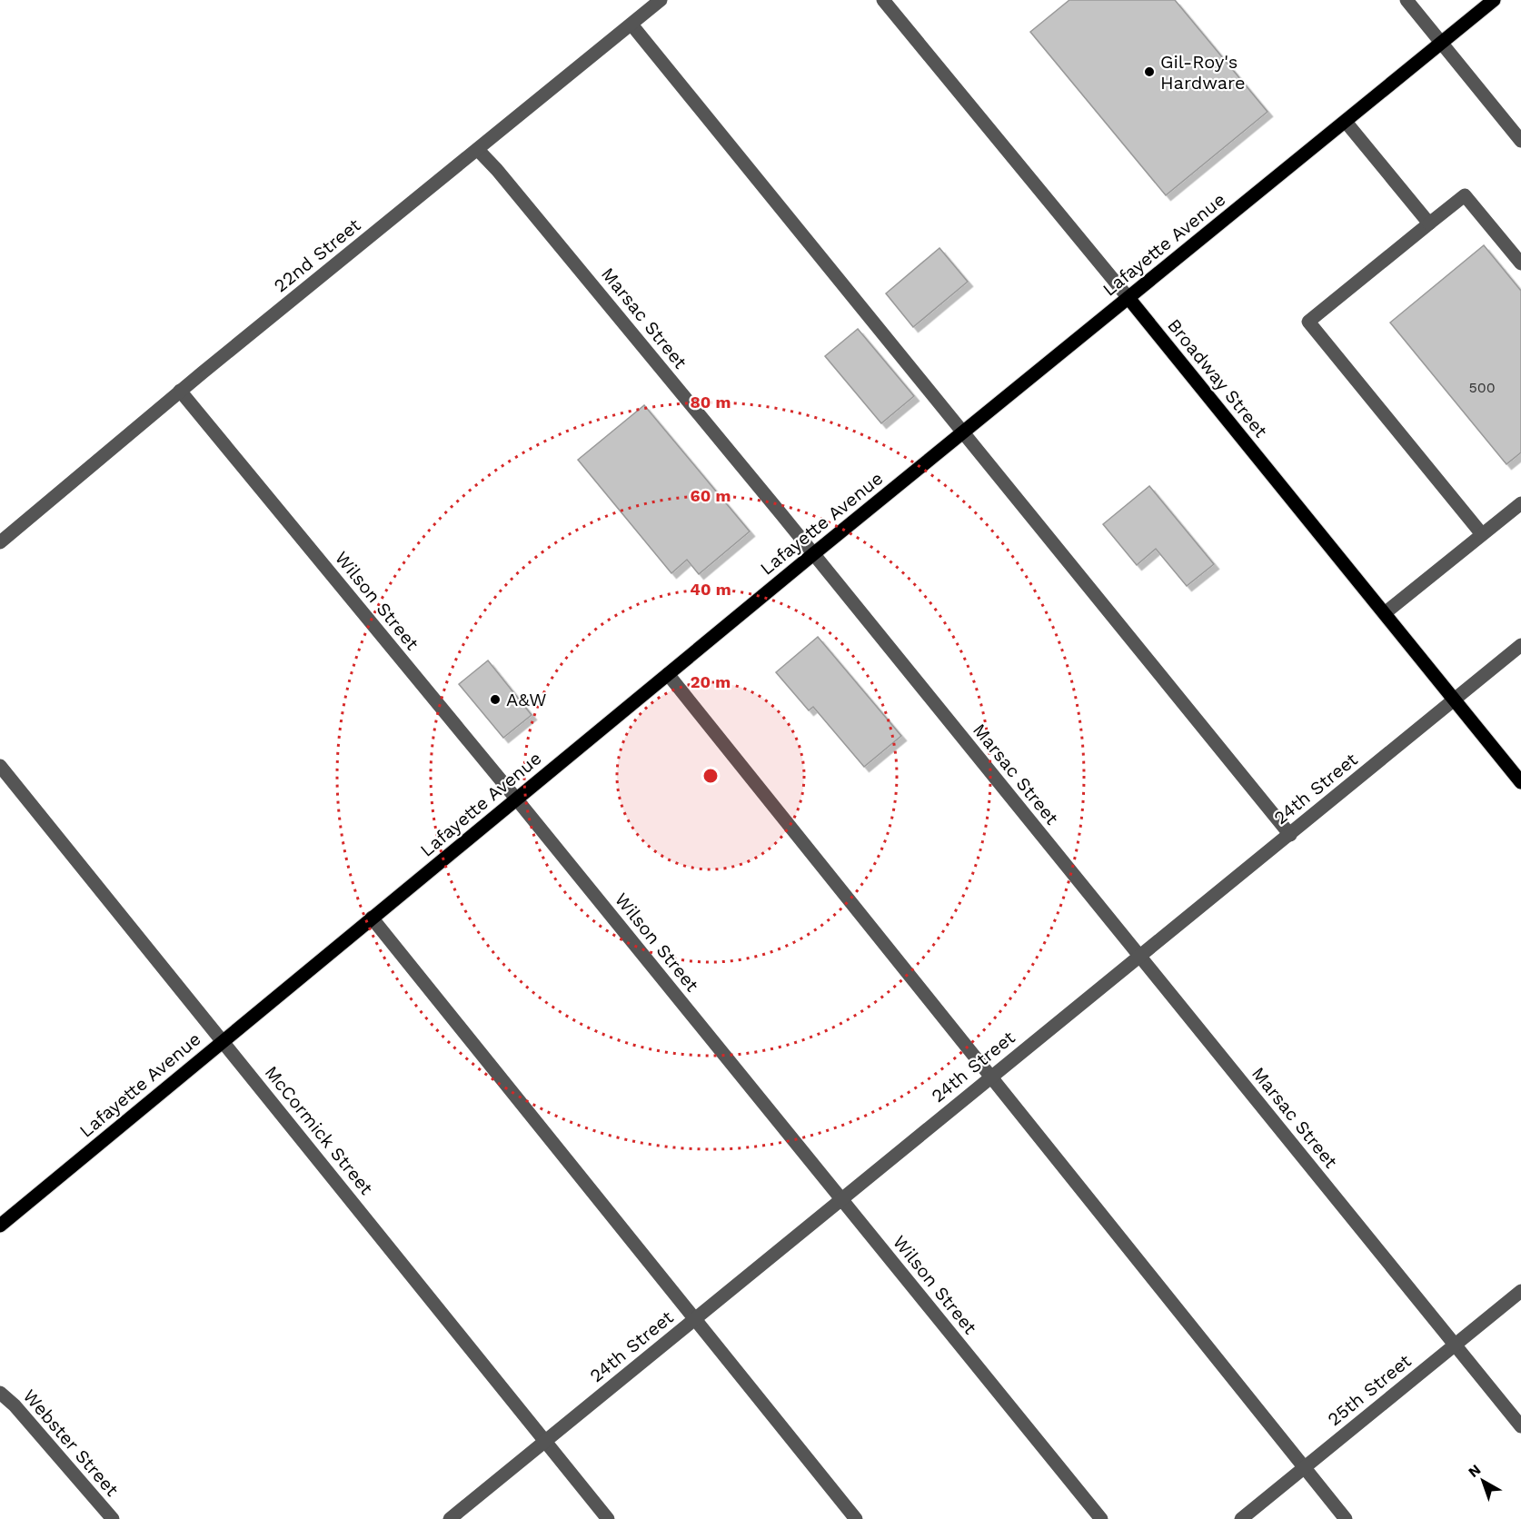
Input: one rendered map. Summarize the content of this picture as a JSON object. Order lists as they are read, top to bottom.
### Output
{
  "streets": {
    "main road": ["Lafayette Avenue", "Broadway Street"],
    "street": [
      "22nd Street",
      "Marsac Street",
      "Wilson Street",
      "24th Street",
      "McCormick Street",
      "25th Street",
      "Webster Street"
    ]
  },
  "crossings": [
    ["Lafayette Avenue", "Marsac Street"],
    ["Lafayette Avenue", "Broadway Street"],
    ["Lafayette Avenue", "Wilson Street"],
    ["Lafayette Avenue", "McCormick Street"],
    ["22nd Street", "Marsac Street"],
    ["22nd Street", "Wilson Street"],
    ["Marsac Street", "24th Street"],
    ["Marsac Street", "25th Street"],
    ["Broadway Street", "24th Street"],
    ["Wilson Street", "24th Street"],
    ["24th Street", "McCormick Street"]
  ],
  "places": ["Gil-Roy's Hardware", "A&W"],
  "house_numbers": ["500"],
  "north": "top left",
  "rings": [
    "80 m",
    "60 m",
    "40 m",
    "20 m"
  ]
}
